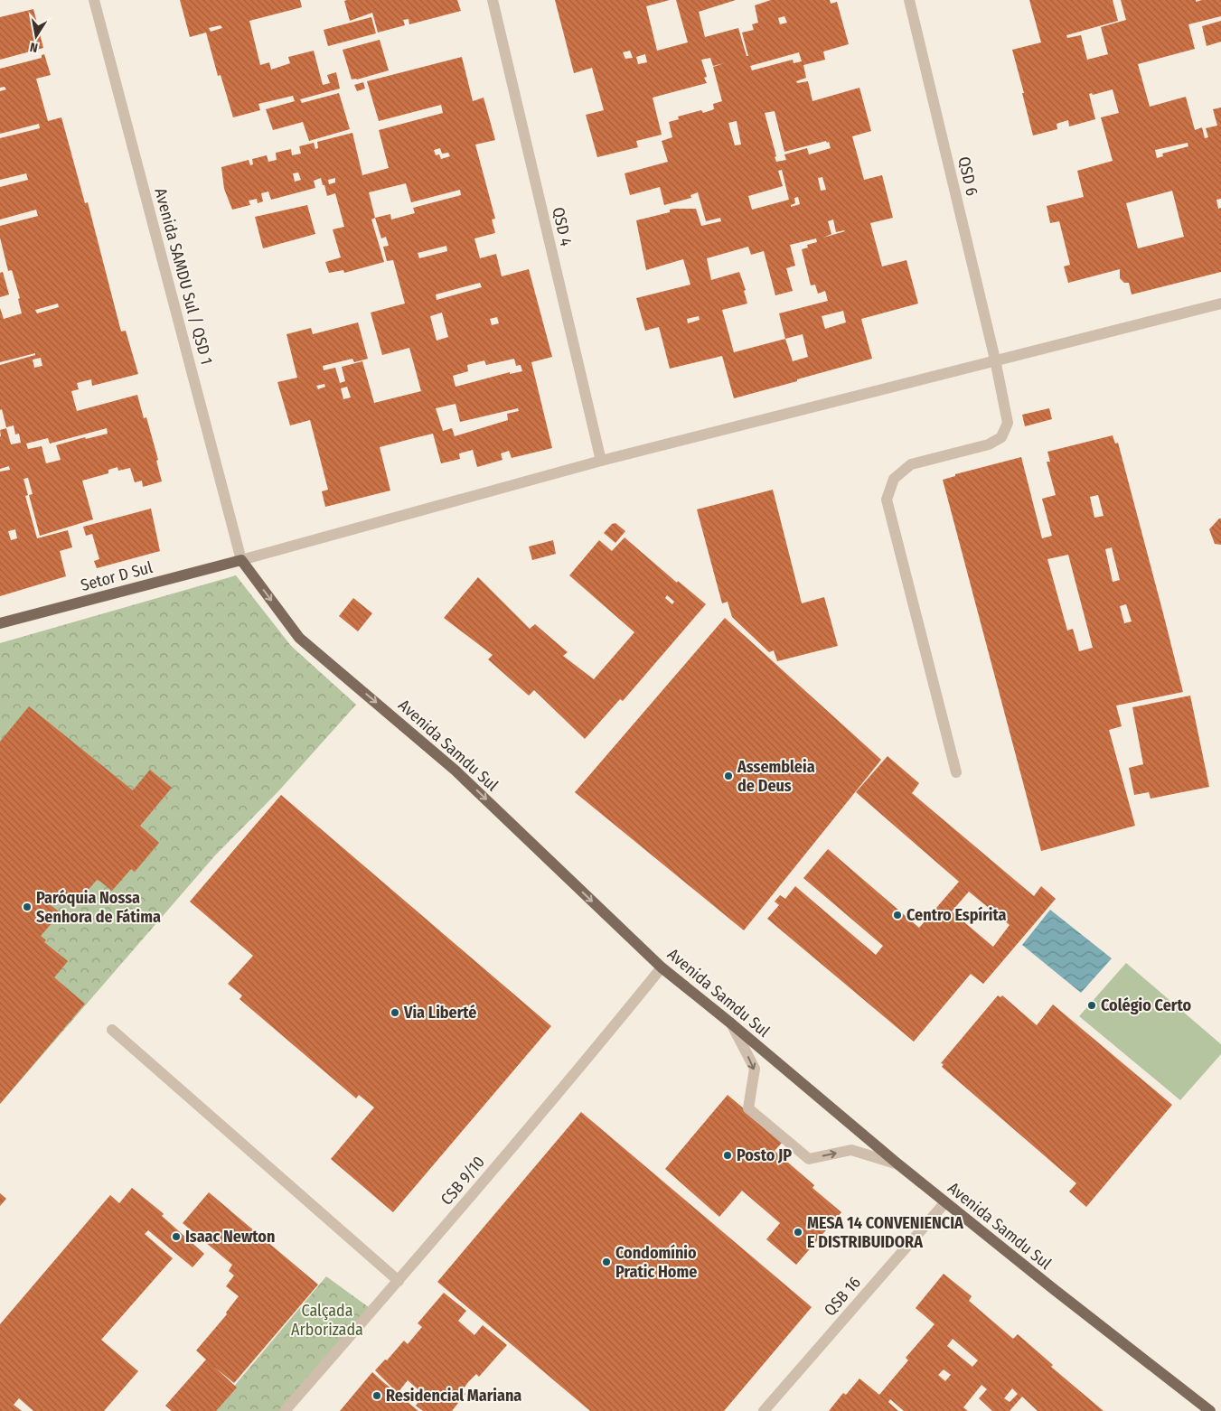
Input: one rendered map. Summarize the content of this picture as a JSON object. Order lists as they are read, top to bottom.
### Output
{
  "streets": {
    "main road": ["Setor D Sul", "Avenida Samdu Sul"],
    "street": [
      "QSD 6",
      "QSD 4",
      "Avenida SAMDU Sul / QSD 1",
      "CSB 9/10",
      "QSB 16"
    ]
  },
  "crossings": [
    ["Avenida SAMDU Sul / QSD 1", "Setor D Sul"],
    ["Avenida SAMDU Sul / QSD 1", "Avenida Samdu Sul"],
    ["Setor D Sul", "Avenida Samdu Sul"],
    ["Avenida Samdu Sul", "CSB 9/10"],
    ["Avenida Samdu Sul", "QSB 16"]
  ],
  "one_way": ["Avenida Samdu Sul"],
  "parks": ["Calçada Arborizada"],
  "places": [
    "Assembleia de Deus",
    "Paróquia Nossa Senhora de Fátima",
    "Centro Espírita",
    "Colégio Certo",
    "Via Liberté",
    "Posto JP",
    "MESA 14 CONVENIENCIA E DISTRIBUIDORA",
    "Isaac Newton",
    "Condomínio Pratic Home",
    "Residencial Mariana"
  ],
  "north": "bottom"
}
